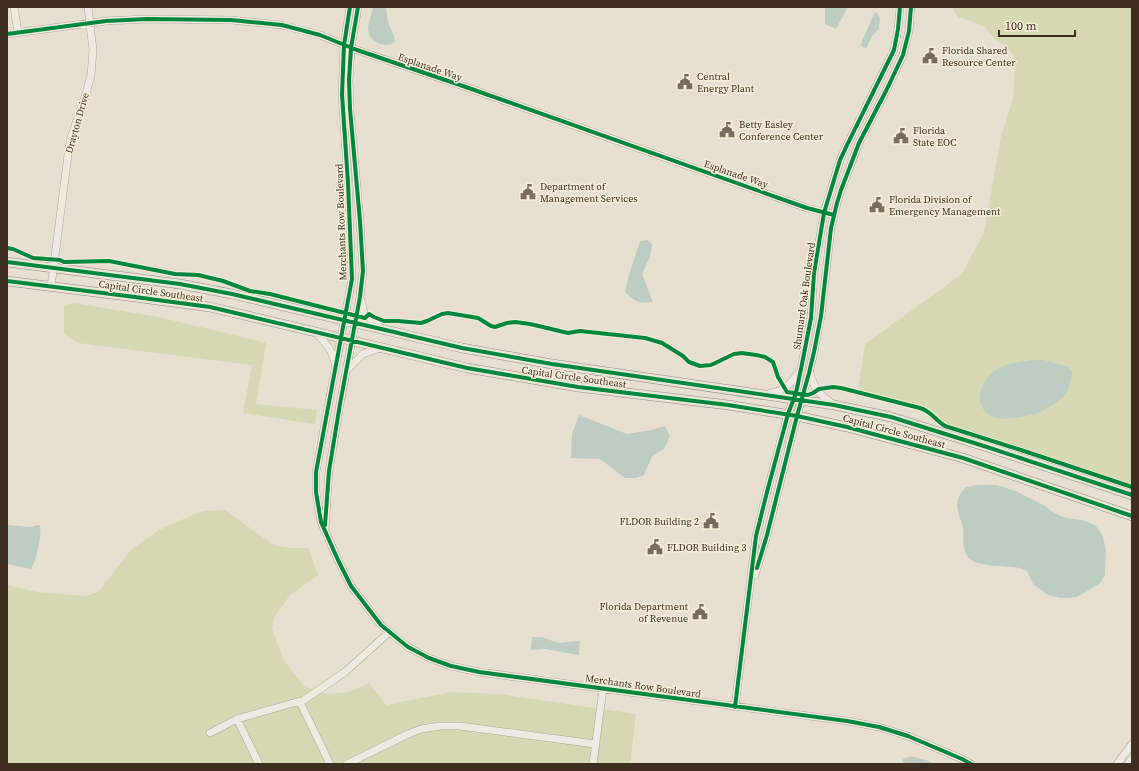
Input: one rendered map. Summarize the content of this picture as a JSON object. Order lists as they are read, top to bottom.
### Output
{
  "streets": {
    "main road": ["Capital Circle Southeast"],
    "street": [
      "Esplanade Way",
      "Drayton Drive",
      "Merchants Row Boulevard",
      "Shumard Oak Boulevard"
    ]
  },
  "crossings": [
    ["Esplanade Way", "Drayton Drive"],
    ["Esplanade Way", "Merchants Row Boulevard"],
    ["Esplanade Way", "Shumard Oak Boulevard"],
    ["Drayton Drive", "Capital Circle Southeast"],
    ["Merchants Row Boulevard", "Capital Circle Southeast"],
    ["Merchants Row Boulevard", "Shumard Oak Boulevard"],
    ["Capital Circle Southeast", "Shumard Oak Boulevard"]
  ],
  "places": {
    "public building": [
      "Florida Shared Resource Center",
      "Central Energy Plant",
      "Betty Easley Conference Center",
      "Florida State EOC",
      "Department of Management Services",
      "Florida Division of Emergency Management",
      "FLDOR Building 2",
      "FLDOR Building 3",
      "Florida Department of Revenue"
    ]
  },
  "scale_bar": "100 m"
}
